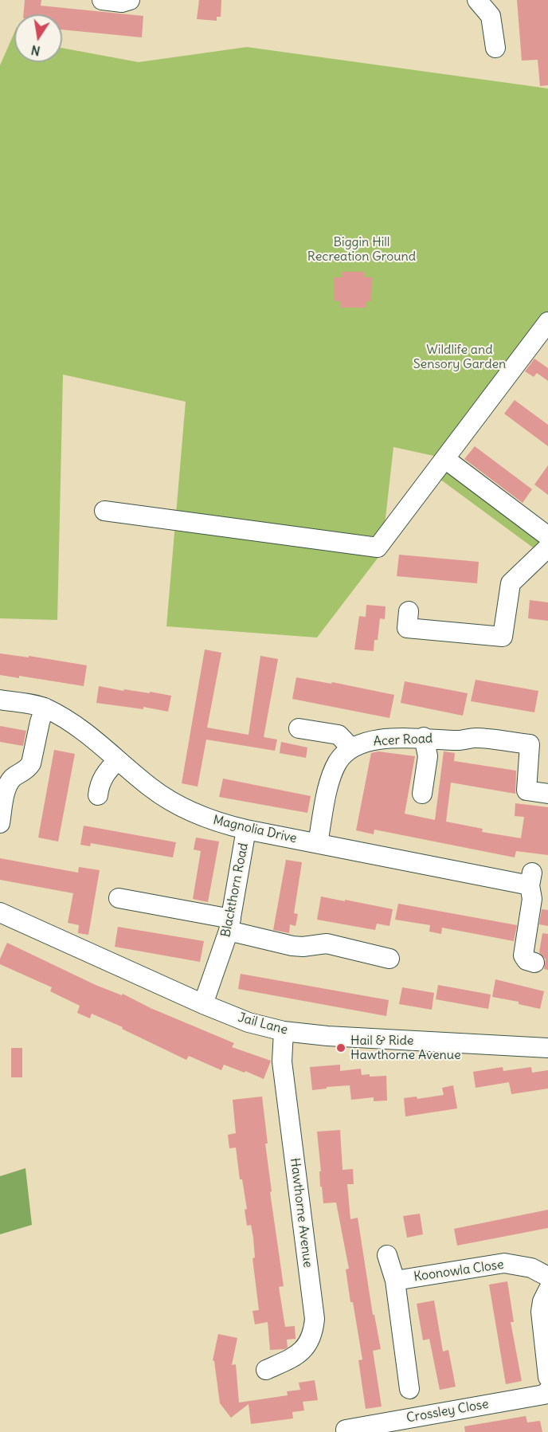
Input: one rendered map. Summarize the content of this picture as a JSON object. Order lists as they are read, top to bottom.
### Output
{
  "streets": {
    "street": [
      "Acer Road",
      "Magnolia Drive",
      "Blackthorn Road",
      "Jail Lane",
      "Hawthorne Avenue",
      "Koonowla Close",
      "Crossley Close"
    ]
  },
  "crossings": [
    ["Acer Road", "Magnolia Drive"],
    ["Magnolia Drive", "Blackthorn Road"],
    ["Blackthorn Road", "Jail Lane"],
    ["Jail Lane", "Hawthorne Avenue"]
  ],
  "parks": ["Biggin Hill Recreation Ground", "Wildlife and Sensory Garden"],
  "places": ["Hail & Ride Hawthorne Avenue"],
  "north": "bottom"
}
